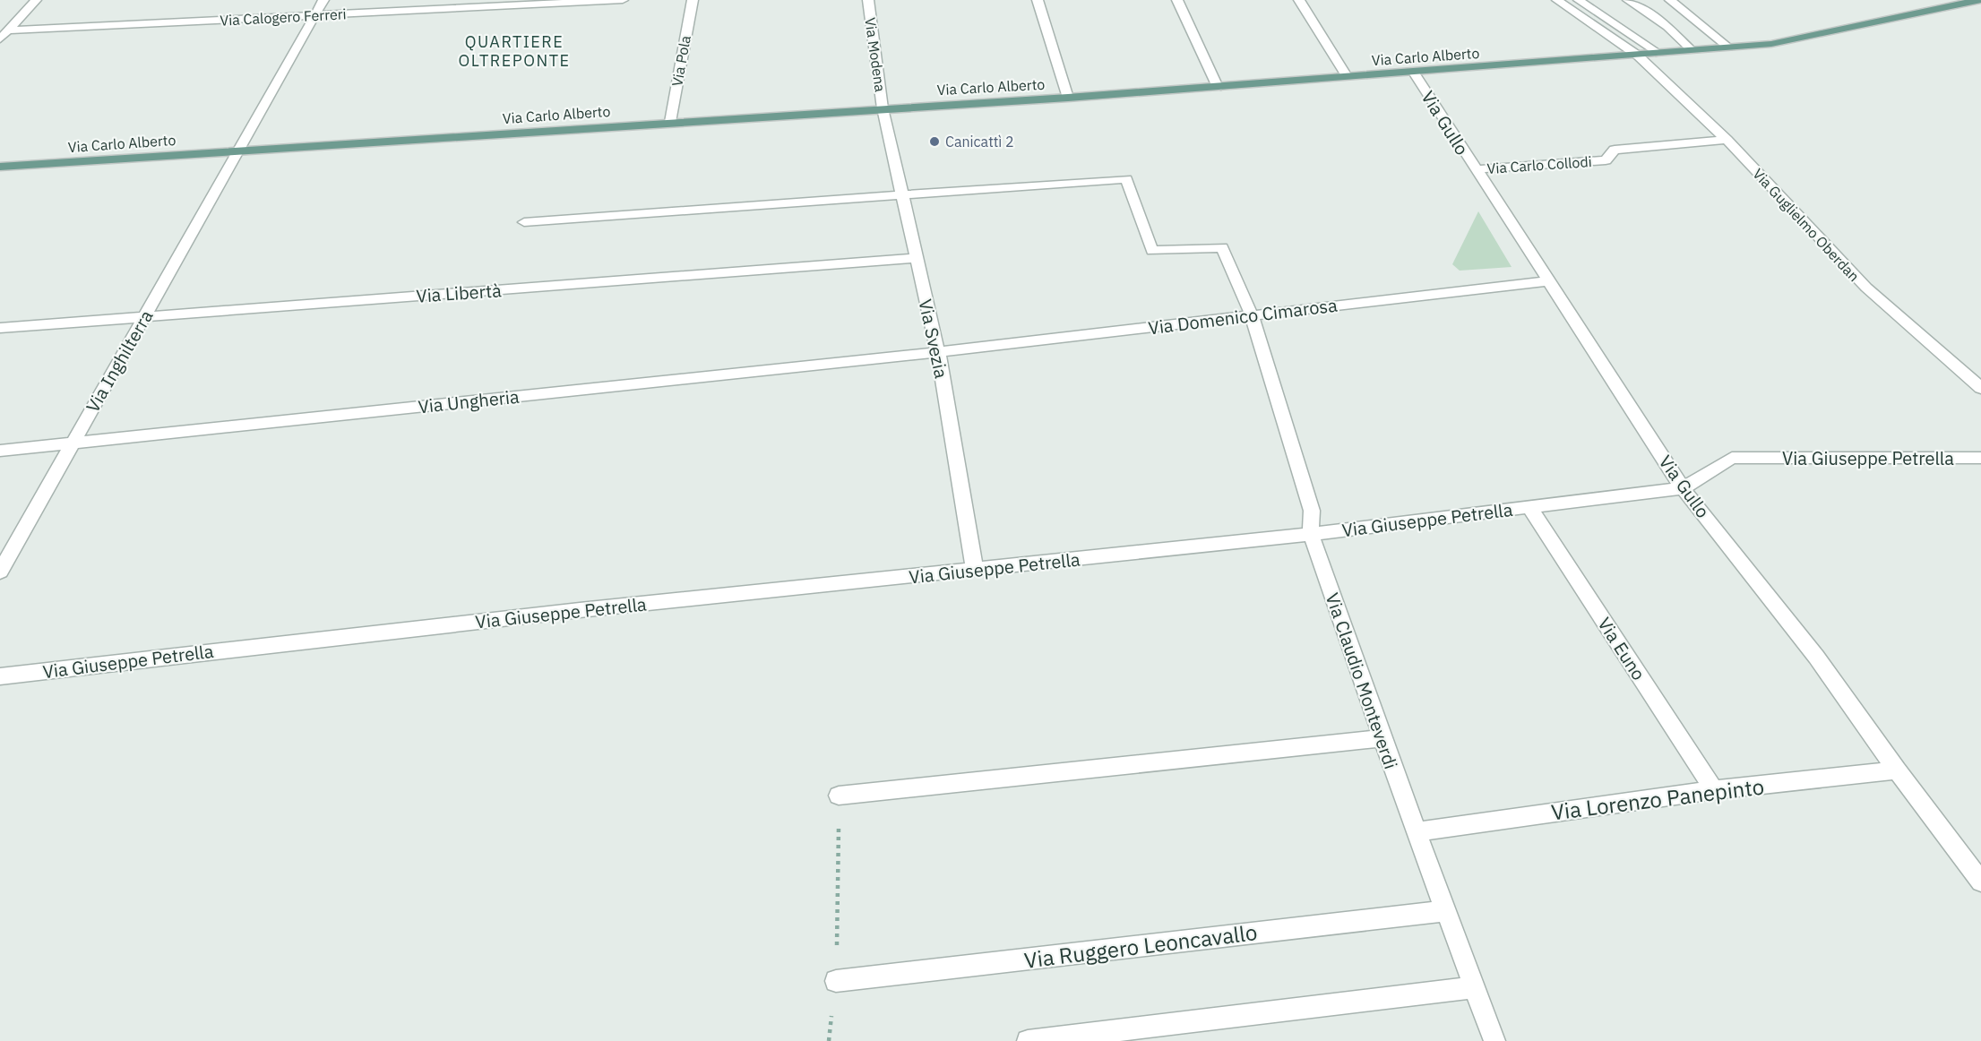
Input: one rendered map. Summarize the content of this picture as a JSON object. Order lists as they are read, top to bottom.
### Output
{
  "streets": {
    "main road": ["Via Carlo Alberto"],
    "street": [
      "Via Calogero Ferreri",
      "Via Modena",
      "Via Pola",
      "Via Gullo",
      "Via Carlo Collodi",
      "Via Guglielmo Oberdan",
      "Via Libertà",
      "Via Domenico Cimarosa",
      "Via Svezia",
      "Via Inghilterra",
      "Via Ungheria",
      "Via Giuseppe Petrella",
      "Via Euno",
      "Via Claudio Monteverdi",
      "Via Lorenzo Panepinto",
      "Via Ruggero Leoncavallo"
    ]
  },
  "crossings": [
    ["Via Calogero Ferreri", "Via Inghilterra"],
    ["Via Modena", "Via Carlo Alberto"],
    ["Via Modena", "Via Svezia"],
    ["Via Carlo Alberto", "Via Pola"],
    ["Via Carlo Alberto", "Via Gullo"],
    ["Via Carlo Alberto", "Via Guglielmo Oberdan"],
    ["Via Carlo Alberto", "Via Svezia"],
    ["Via Carlo Alberto", "Via Inghilterra"],
    ["Via Gullo", "Via Carlo Collodi"],
    ["Via Gullo", "Via Domenico Cimarosa"],
    ["Via Gullo", "Via Giuseppe Petrella"],
    ["Via Gullo", "Via Lorenzo Panepinto"],
    ["Via Carlo Collodi", "Via Guglielmo Oberdan"],
    ["Via Libertà", "Via Svezia"],
    ["Via Libertà", "Via Inghilterra"],
    ["Via Domenico Cimarosa", "Via Svezia"],
    ["Via Domenico Cimarosa", "Via Ungheria"],
    ["Via Domenico Cimarosa", "Via Claudio Monteverdi"],
    ["Via Svezia", "Via Ungheria"],
    ["Via Svezia", "Via Giuseppe Petrella"],
    ["Via Svezia", "Via Claudio Monteverdi"],
    ["Via Inghilterra", "Via Ungheria"],
    ["Via Giuseppe Petrella", "Via Euno"],
    ["Via Giuseppe Petrella", "Via Claudio Monteverdi"],
    ["Via Euno", "Via Lorenzo Panepinto"],
    ["Via Claudio Monteverdi", "Via Lorenzo Panepinto"],
    ["Via Claudio Monteverdi", "Via Ruggero Leoncavallo"]
  ],
  "districts": ["QUARTIERE OLTREPONTE"],
  "places": ["Canicattì 2"]
}
